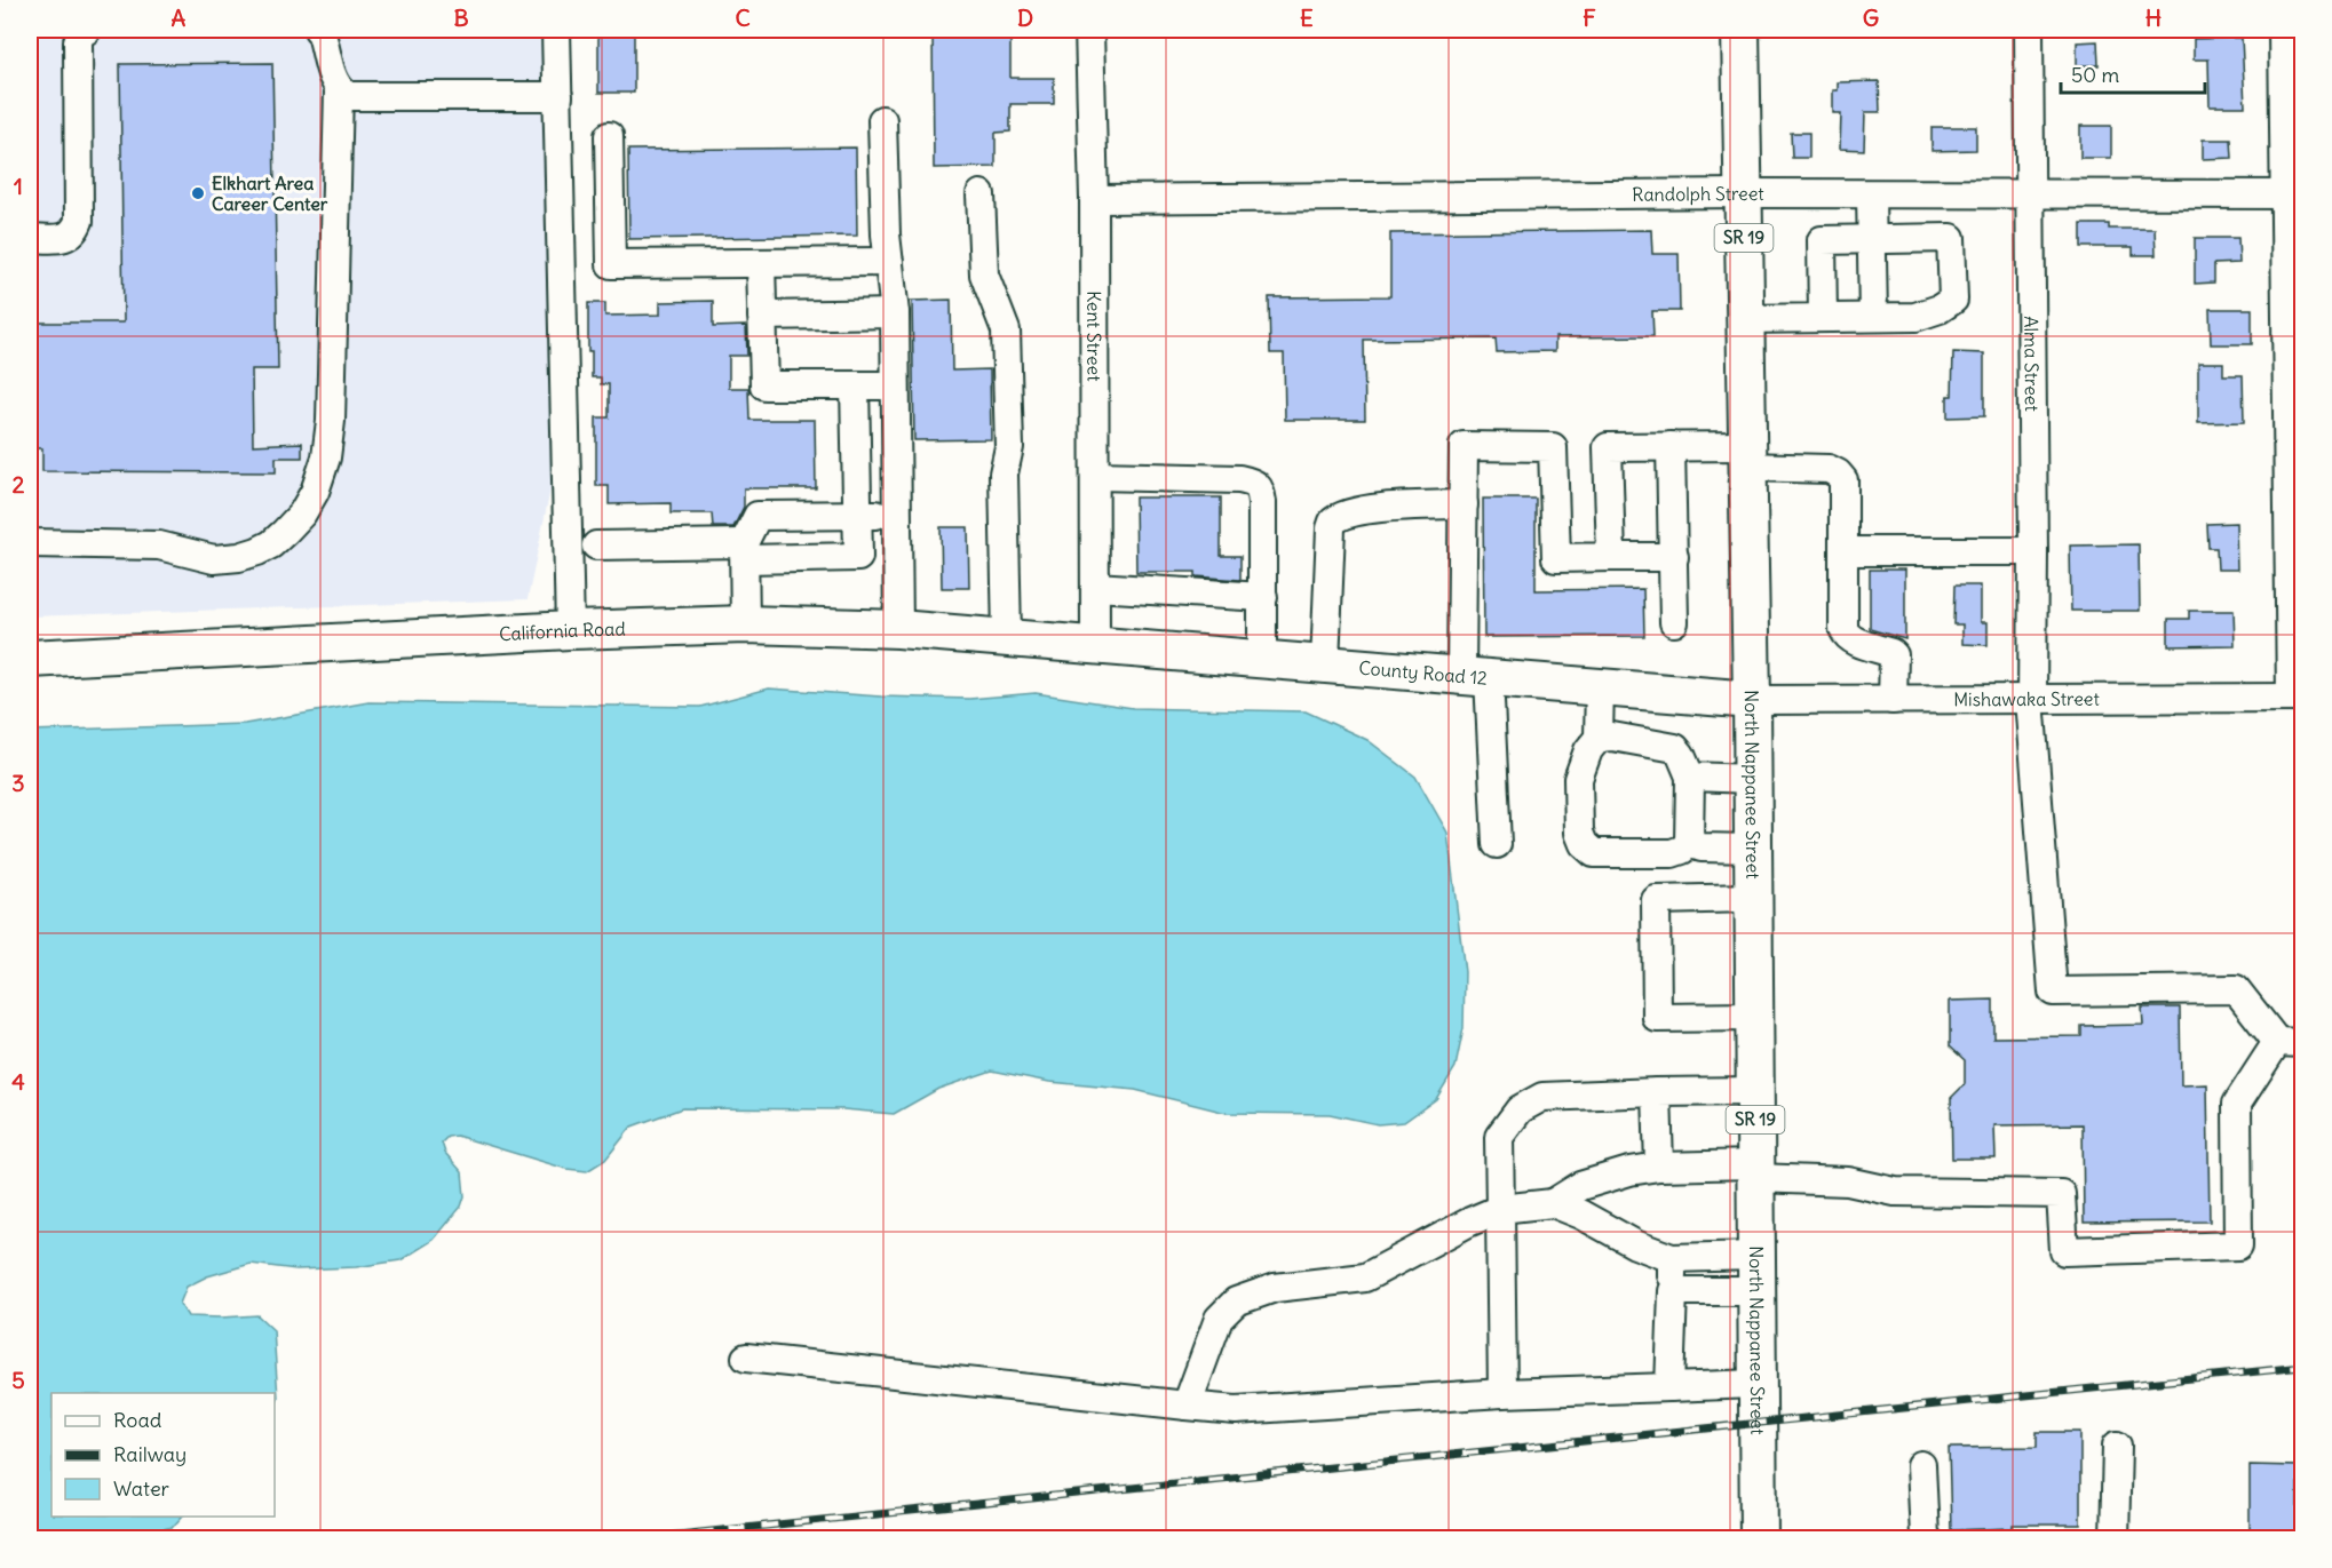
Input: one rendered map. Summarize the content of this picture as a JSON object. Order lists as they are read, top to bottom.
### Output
{
  "streets": {
    "main road": [
      "SR 19",
      "California Road",
      "County Road 12",
      "North Nappanee Street"
    ],
    "street": [
      "Randolph Street",
      "Kent Street",
      "Alma Street",
      "Mishawaka Street"
    ]
  },
  "crossings": [
    ["Randolph Street", "Kent Street"],
    ["Randolph Street", "Alma Street"],
    ["Randolph Street", "North Nappanee Street"],
    ["Kent Street", "California Road"],
    ["Kent Street", "County Road 12"],
    ["Alma Street", "Mishawaka Street"],
    ["California Road", "County Road 12"],
    ["County Road 12", "Mishawaka Street"],
    ["County Road 12", "North Nappanee Street"],
    ["Mishawaka Street", "North Nappanee Street"]
  ],
  "places": ["Elkhart Area Career Center"],
  "legend": ["Road", "Railway", "Water"],
  "scale_bar": "50 m",
  "grid": {
    "columns": [
      "A",
      "B",
      "C",
      "D",
      "E",
      "F",
      "G",
      "H"
    ],
    "rows": [
      "1",
      "2",
      "3",
      "4",
      "5"
    ]
  }
}
